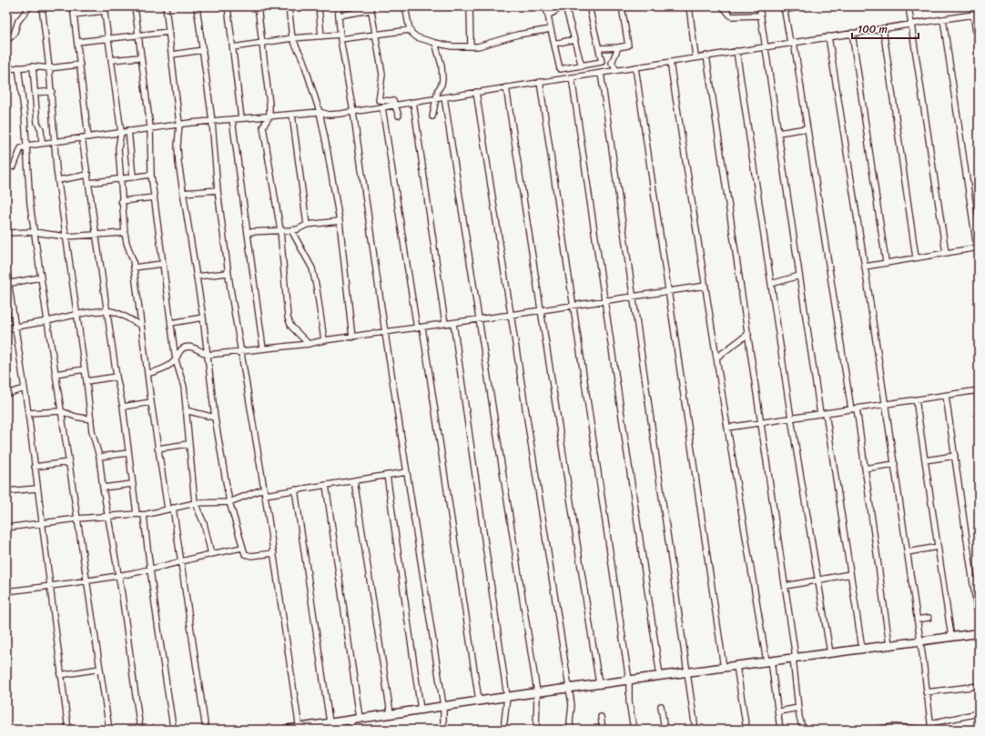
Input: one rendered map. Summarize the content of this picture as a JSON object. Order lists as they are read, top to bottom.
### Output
{
  "scale_bar": "100 m"
}
